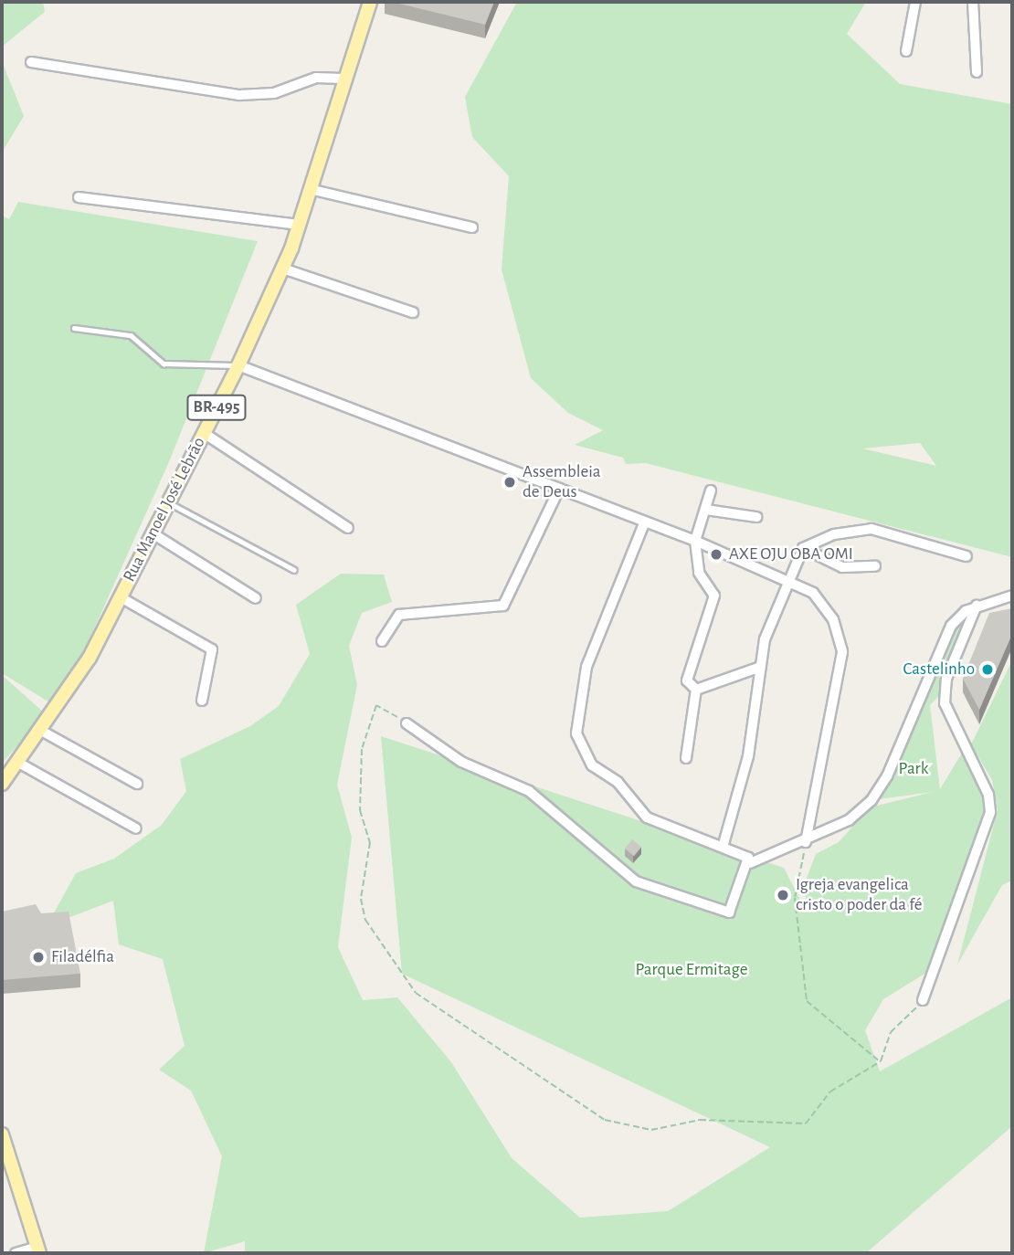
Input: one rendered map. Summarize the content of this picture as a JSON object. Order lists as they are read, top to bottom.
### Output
{
  "streets": {
    "main road": ["BR-495", "Rua Manoel José Lebrão"]
  },
  "parks": ["Park", "Parque Ermitage"],
  "places": [
    "Assembleia de Deus",
    "AXE OJU OBA OMI",
    "Castelinho",
    "Igreja evangelica cristo o poder da fé",
    "Filadélfia"
  ]
}
